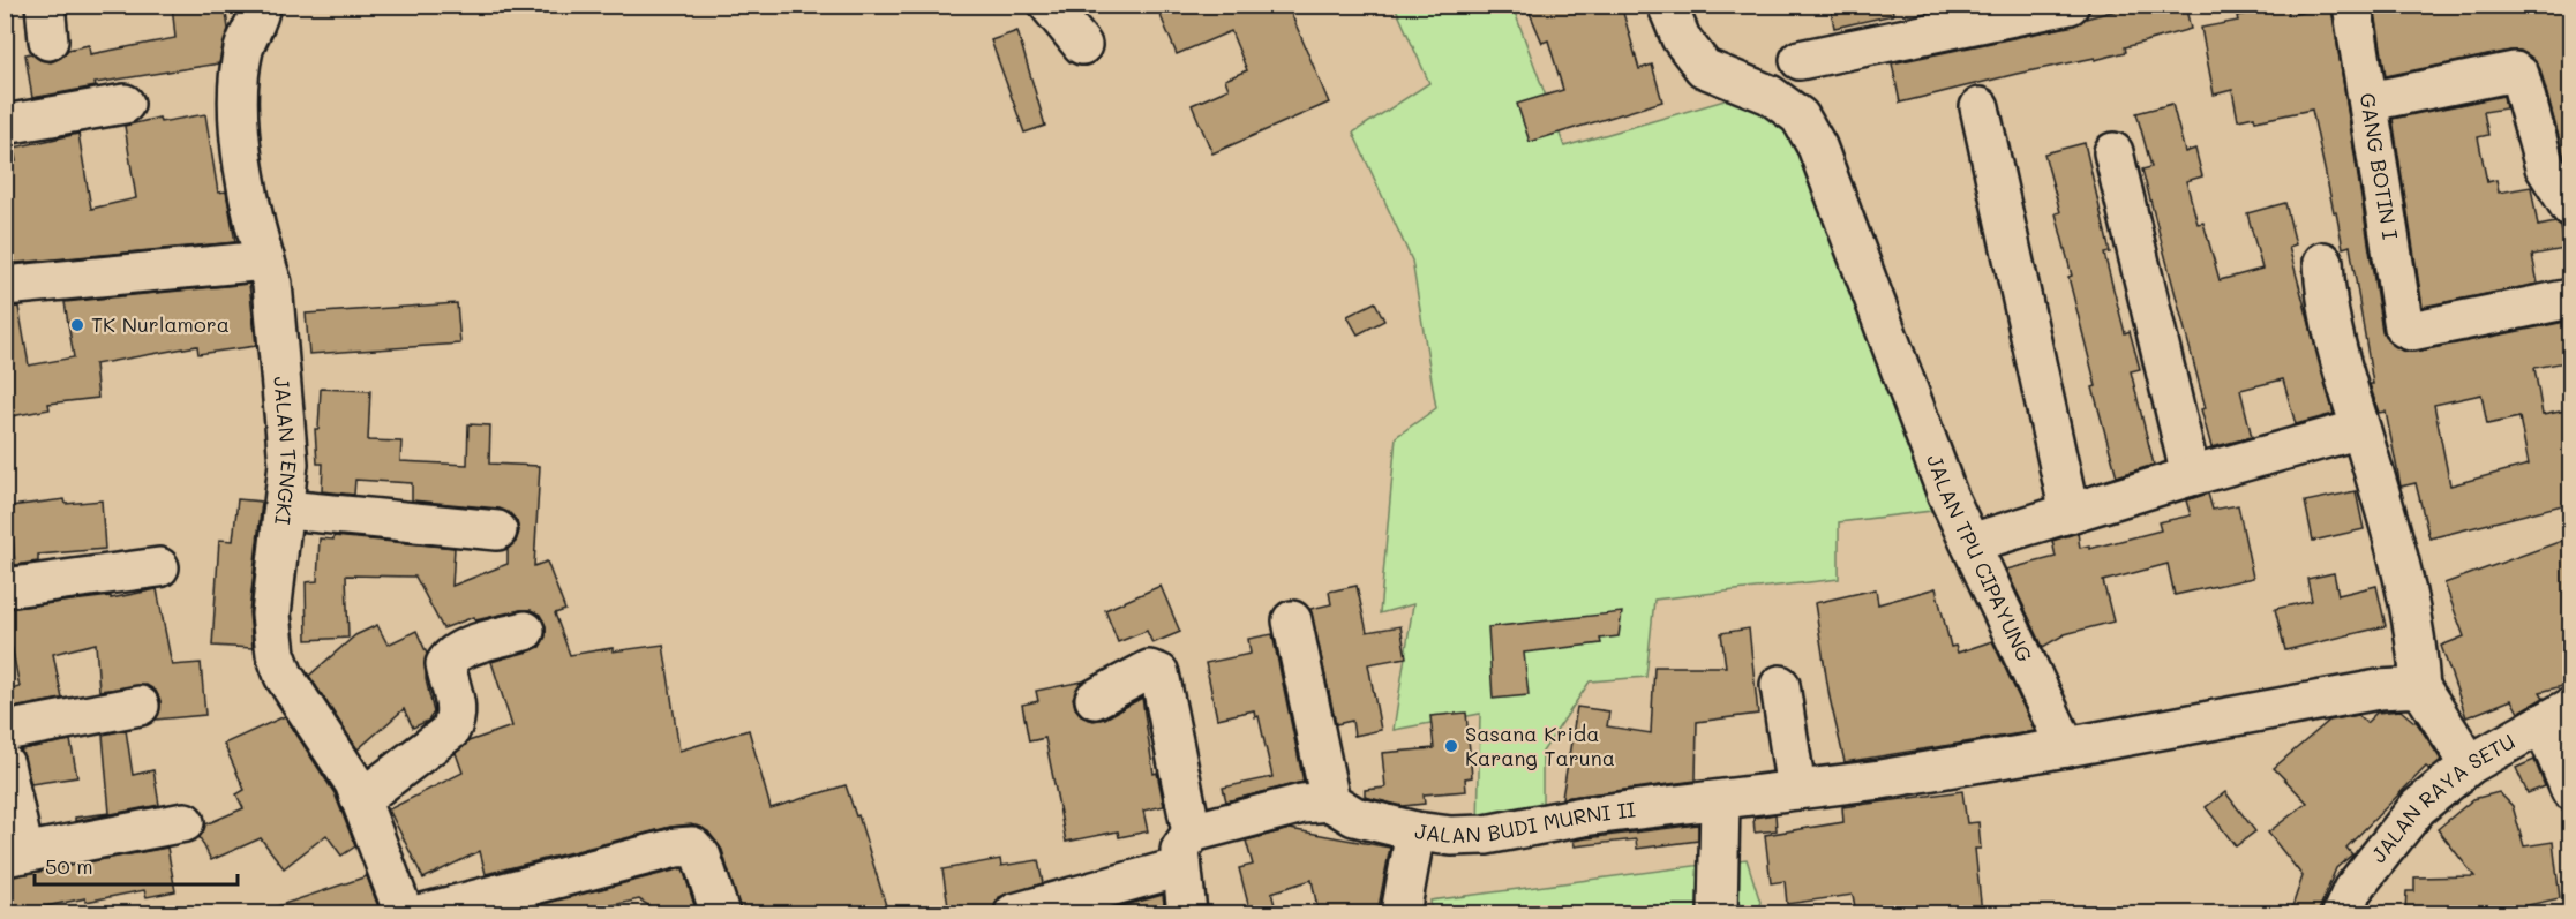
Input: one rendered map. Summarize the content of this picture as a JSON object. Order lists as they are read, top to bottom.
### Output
{
  "streets": {
    "street": [
      "GANG BOTIN I",
      "JALAN TENGKI",
      "JALAN TPU CIPAYUNG",
      "JALAN RAYA SETU",
      "JALAN BUDI MURNI II"
    ]
  },
  "crossings": [
    ["JALAN TPU CIPAYUNG", "JALAN BUDI MURNI II"]
  ],
  "places": ["TK Nurlamora", "Sasana Krida Karang Taruna"],
  "scale_bar": "50 m"
}
